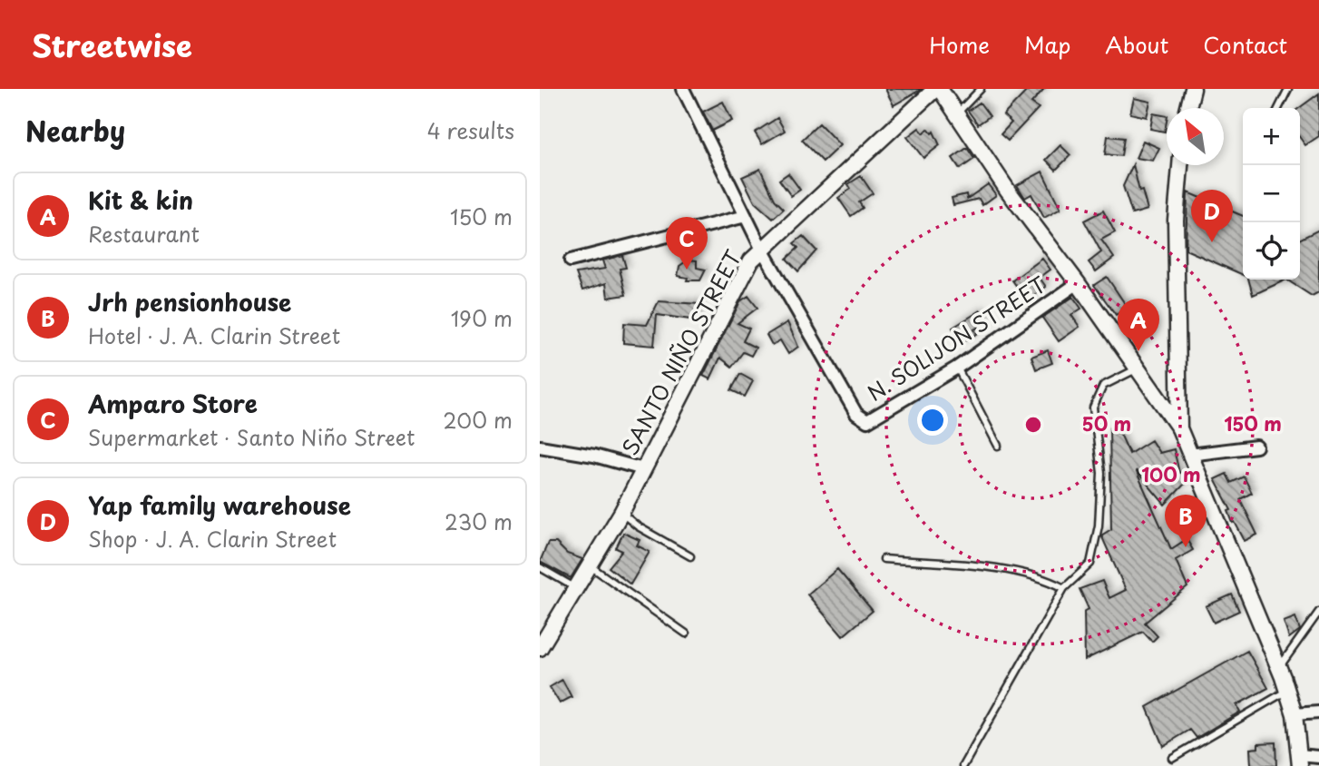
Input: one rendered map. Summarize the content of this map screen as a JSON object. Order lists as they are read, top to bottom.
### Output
{
  "streets": {
    "main road": ["SANTO NIÑO STREET"],
    "street": ["N. SOLIJON STREET"]
  },
  "crossings": [
    ["N. SOLIJON STREET", "SANTO NIÑO STREET"]
  ],
  "north": "top left",
  "page": {
    "header": "Streetwise",
    "nav": [
      "Home",
      "Map",
      "About",
      "Contact"
    ],
    "heading": ["Nearby", "4 results"],
    "map_buttons": ["+", "−"],
    "list": [
      {
        "mark": "A",
        "name": "Kit & kin",
        "note": "Restaurant",
        "value": "150 m"
      },
      {
        "mark": "B",
        "name": "Jrh pensionhouse",
        "note": "Hotel · J. A. Clarin Street",
        "value": "190 m"
      },
      {
        "mark": "C",
        "name": "Amparo Store",
        "note": "Supermarket · Santo Niño Street",
        "value": "200 m"
      },
      {
        "mark": "D",
        "name": "Yap family warehouse",
        "note": "Shop · J. A. Clarin Street",
        "value": "230 m"
      }
    ],
    "pins": [
      "D",
      "C",
      "A",
      "B"
    ]
  },
  "rings": ["50 m", "150 m", "100 m"]
}
